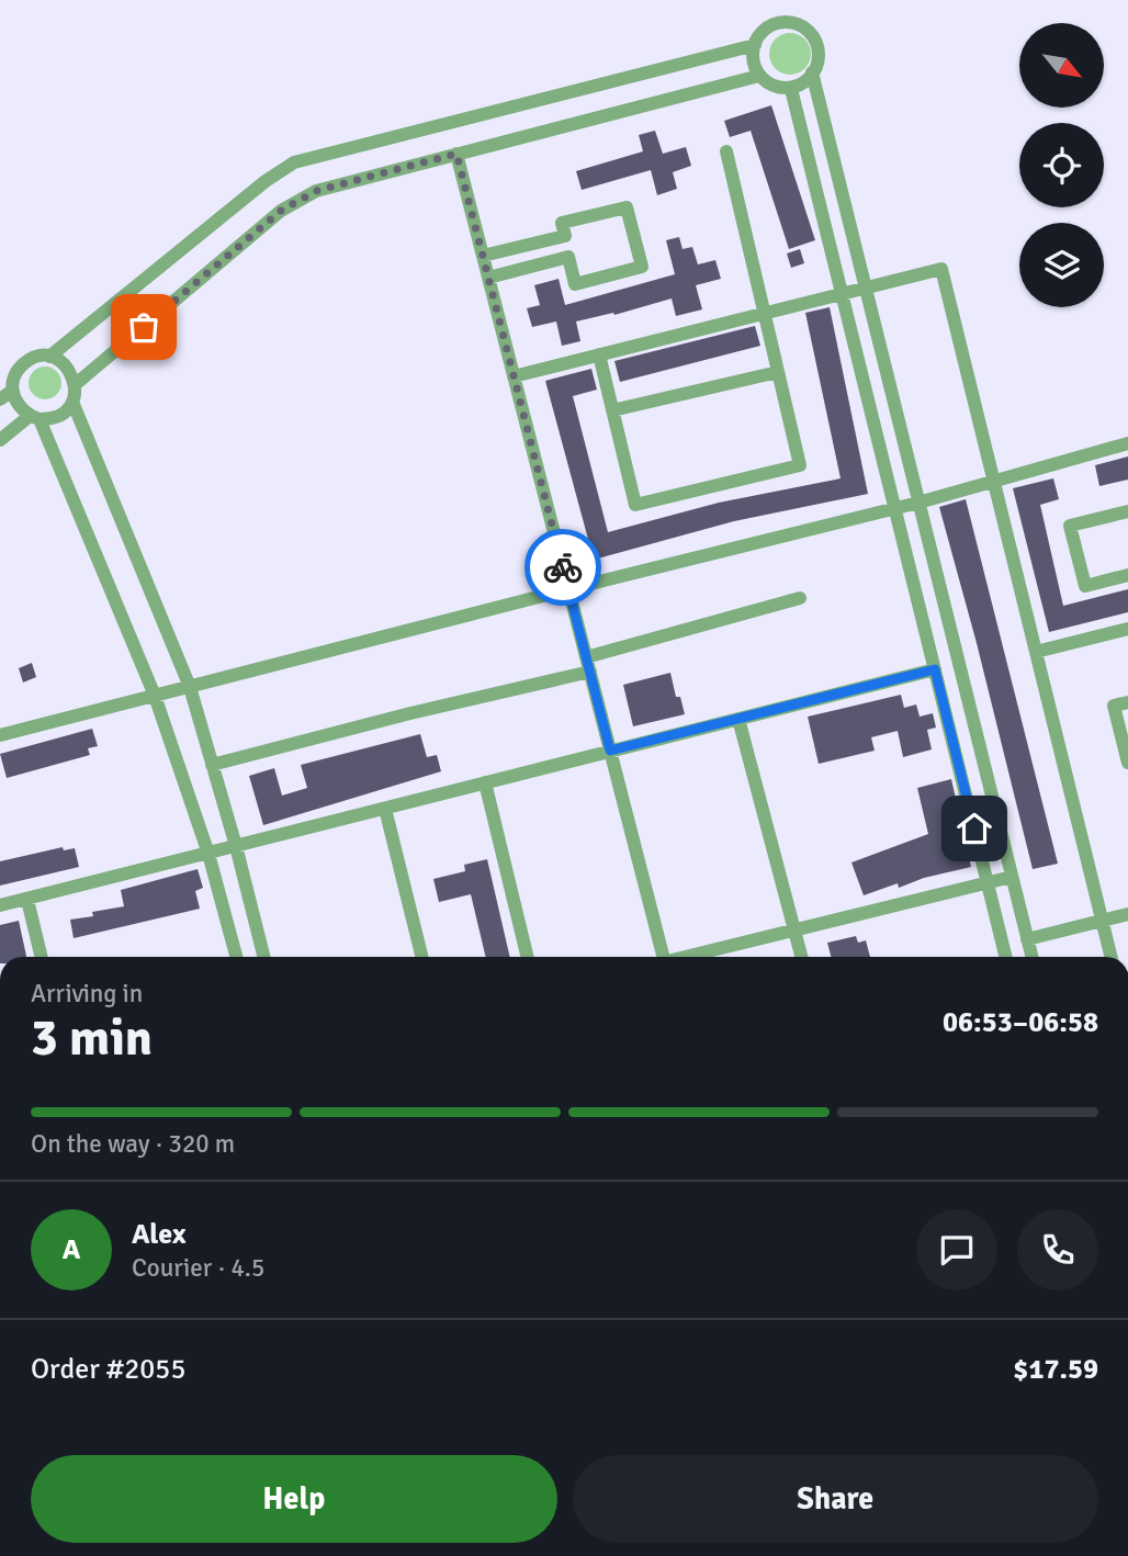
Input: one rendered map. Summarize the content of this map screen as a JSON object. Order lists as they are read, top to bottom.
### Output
{
  "north": "bottom right",
  "page": {
    "heading": ["3 min", "Arriving in", "06:53–06:58"],
    "panel": [
      "Alex",
      "Courier · 4.5",
      "Order #2055",
      "$17.59"
    ],
    "bar": "On the way · 320 m",
    "round": "A",
    "buttons": ["Help", "Share"]
  }
}
